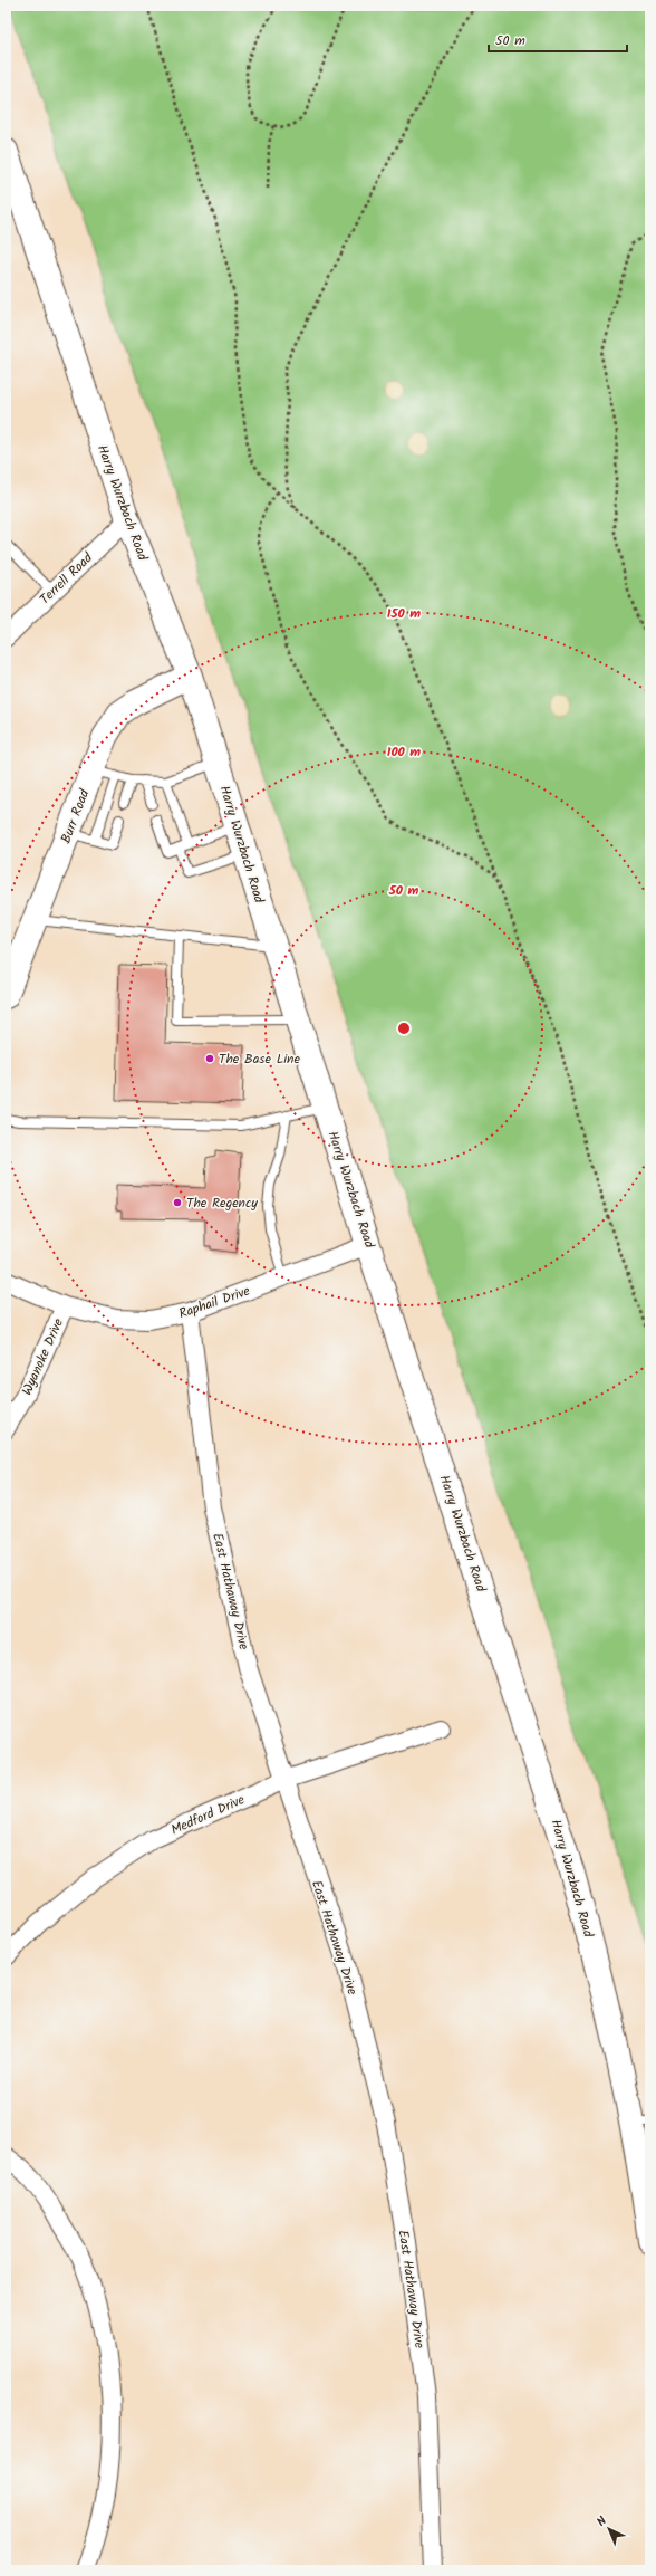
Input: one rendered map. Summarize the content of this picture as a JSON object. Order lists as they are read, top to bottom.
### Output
{
  "streets": {
    "main road": ["Harry Wurzbach Road", "Burr Road"],
    "street": [
      "Terrell Road",
      "Raphail Drive",
      "Wyanoke Drive",
      "East Hathaway Drive",
      "Medford Drive"
    ]
  },
  "crossings": [
    ["Harry Wurzbach Road", "Terrell Road"],
    ["Harry Wurzbach Road", "Burr Road"],
    ["Harry Wurzbach Road", "Raphail Drive"],
    ["Raphail Drive", "Wyanoke Drive"],
    ["Raphail Drive", "East Hathaway Drive"],
    ["East Hathaway Drive", "Medford Drive"]
  ],
  "places": ["The Base Line", "The Regency"],
  "scale_bar": "50 m",
  "north": "top left",
  "rings": ["150 m", "100 m", "50 m"]
}
